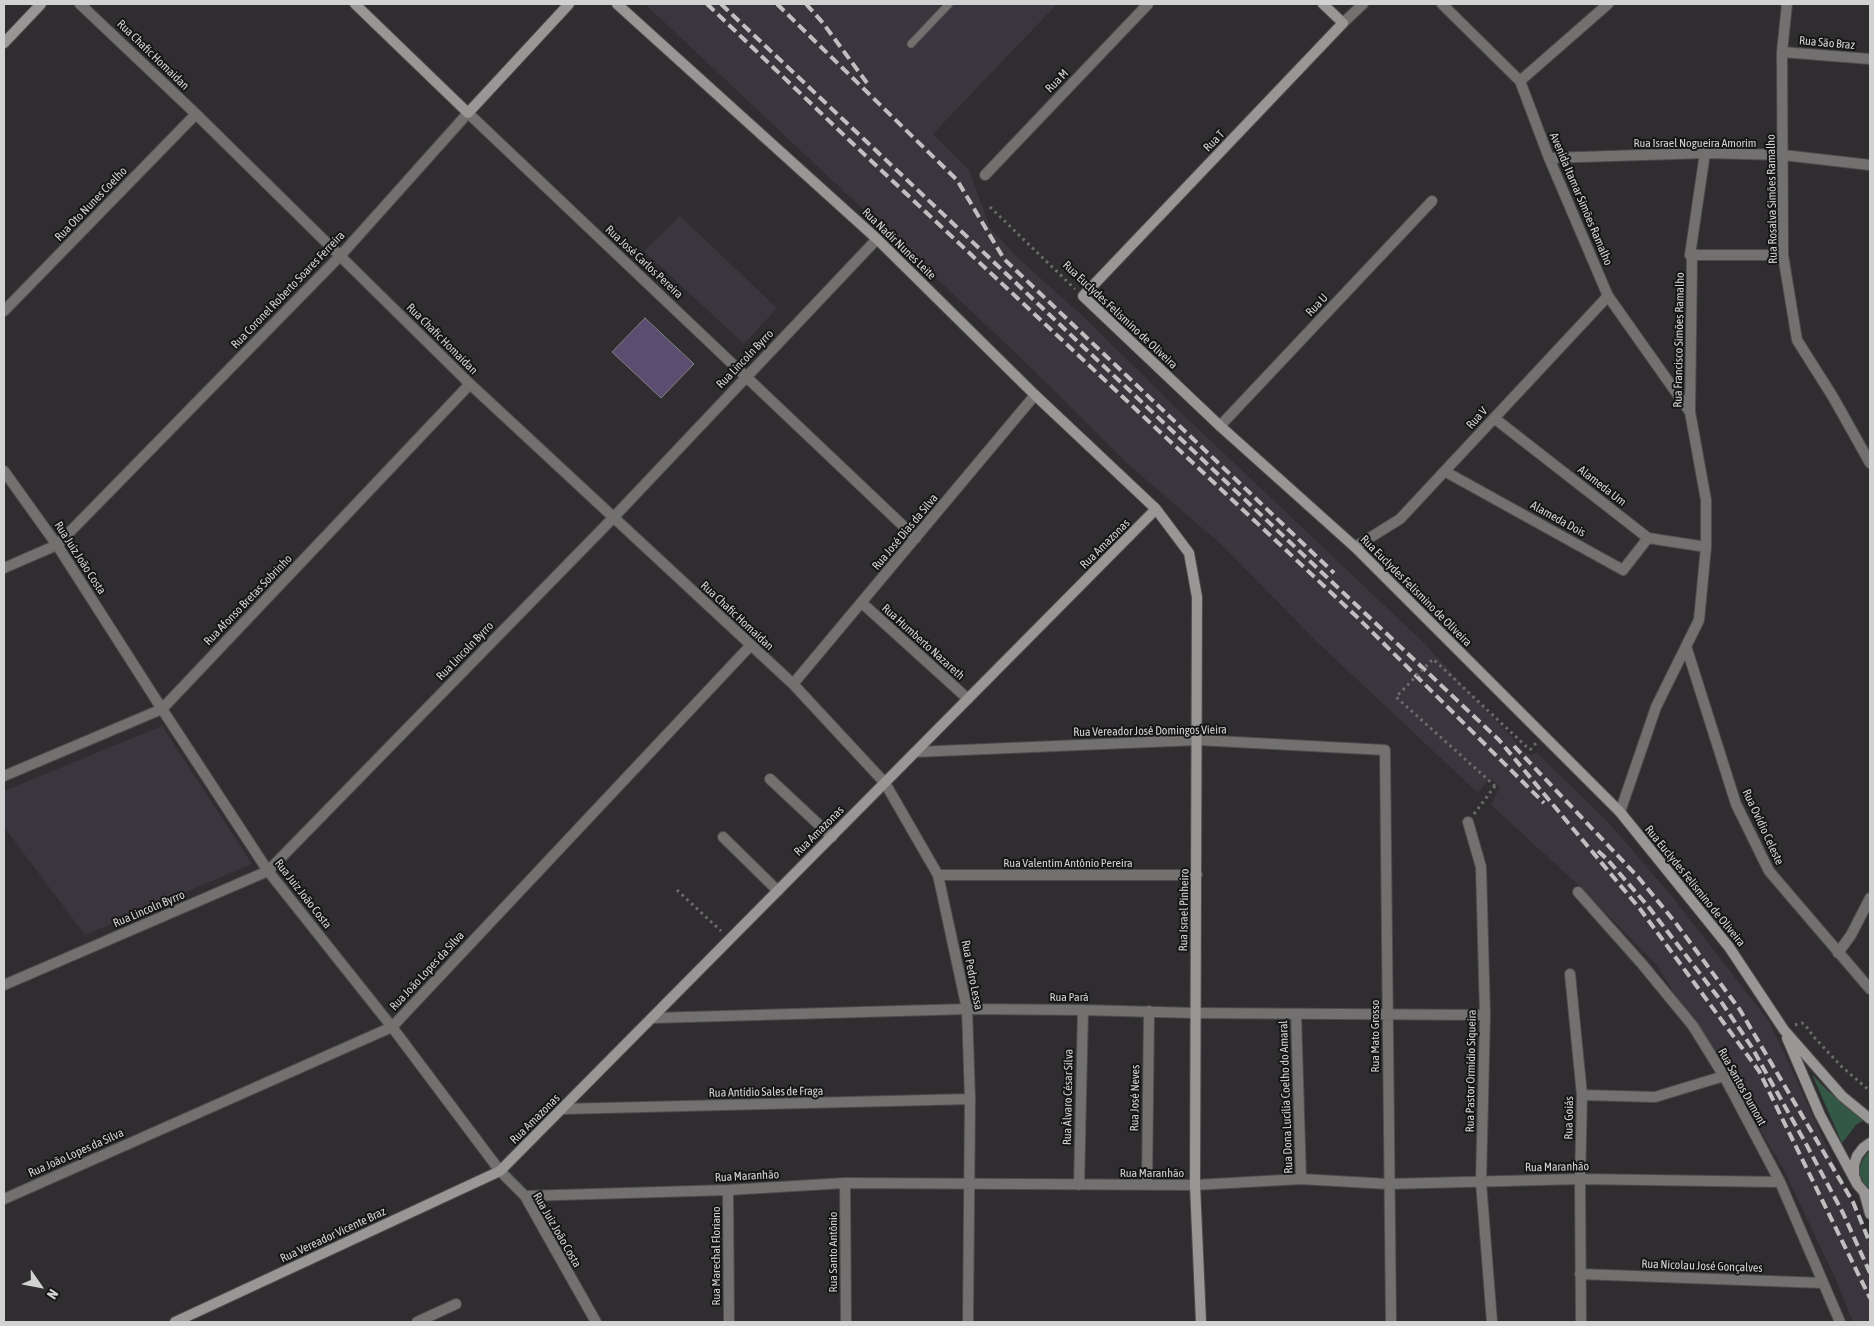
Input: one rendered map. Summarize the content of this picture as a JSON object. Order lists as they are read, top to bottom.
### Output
{
  "streets": {
    "street": [
      "Rua São Braz",
      "Rua Chafic Homaidan",
      "Rua M",
      "Rua T",
      "Rua Israel Nogueira Amorim",
      "Avenida Itamar Simões Ramalho",
      "Rua Rosalva Simões Ramalho",
      "Rua Oto Nunes Coelho",
      "Rua Nadir Nunes Leite",
      "Rua José Carlos Pereira",
      "Rua Coronel Roberto Soares Ferreira",
      "Rua U",
      "Rua Euclydes Felismino de Oliveira",
      "Rua Francisco Simões Ramalho",
      "Rua Lincoln Byrro",
      "Rua V",
      "Alameda Um",
      "Alameda Dois",
      "Rua José Dias da Silva",
      "Rua Amazonas",
      "Rua Juiz João Costa",
      "Rua Afonso Bretas Sobrinho",
      "Rua Humberto Nazareth",
      "Rua Vereador José Domingos Vieira",
      "Rua Ovídio Celeste",
      "Rua Valentim Antônio Pereira",
      "Rua Israel Pinheiro",
      "Rua João Lopes da Silva",
      "Rua Pedro Lessa",
      "Rua Pará",
      "Rua Mato Grosso",
      "Rua Pastor Ormídio Siqueira",
      "Rua Santos Dumont",
      "Rua Antídio Sales de Fraga",
      "Rua Álvaro César Silva",
      "Rua Dona Lucília Coelho do Amaral",
      "Rua José Neves",
      "Rua Goiás",
      "Rua Maranhão",
      "Rua Vereador Vicente Braz",
      "Rua Santo Antônio",
      "Rua Marechal Floriano",
      "Rua Nicolau José Gonçalves"
    ]
  },
  "crossings": [
    ["Rua São Braz", "Rua Rosalva Simões Ramalho"],
    ["Rua Chafic Homaidan", "Rua Oto Nunes Coelho"],
    ["Rua Chafic Homaidan", "Rua Coronel Roberto Soares Ferreira"],
    ["Rua Chafic Homaidan", "Rua Lincoln Byrro"],
    ["Rua Chafic Homaidan", "Rua José Dias da Silva"],
    ["Rua Chafic Homaidan", "Rua Afonso Bretas Sobrinho"],
    ["Rua Chafic Homaidan", "Rua João Lopes da Silva"],
    ["Rua Chafic Homaidan", "Rua Pedro Lessa"],
    ["Rua T", "Rua Euclydes Felismino de Oliveira"],
    ["Rua Israel Nogueira Amorim", "Avenida Itamar Simões Ramalho"],
    ["Rua Israel Nogueira Amorim", "Rua Rosalva Simões Ramalho"],
    ["Rua Israel Nogueira Amorim", "Rua Francisco Simões Ramalho"],
    ["Avenida Itamar Simões Ramalho", "Rua Francisco Simões Ramalho"],
    ["Avenida Itamar Simões Ramalho", "Rua V"],
    ["Rua Nadir Nunes Leite", "Rua Lincoln Byrro"],
    ["Rua Nadir Nunes Leite", "Rua José Dias da Silva"],
    ["Rua Nadir Nunes Leite", "Rua Amazonas"],
    ["Rua Nadir Nunes Leite", "Rua Israel Pinheiro"],
    ["Rua José Carlos Pereira", "Rua Coronel Roberto Soares Ferreira"],
    ["Rua José Carlos Pereira", "Rua Lincoln Byrro"],
    ["Rua José Carlos Pereira", "Rua José Dias da Silva"],
    ["Rua Coronel Roberto Soares Ferreira", "Rua Juiz João Costa"],
    ["Rua U", "Rua Euclydes Felismino de Oliveira"],
    ["Rua Euclydes Felismino de Oliveira", "Rua Francisco Simões Ramalho"],
    ["Rua Euclydes Felismino de Oliveira", "Rua V"],
    ["Rua Francisco Simões Ramalho", "Alameda Um"],
    ["Rua Francisco Simões Ramalho", "Rua Ovídio Celeste"],
    ["Rua Lincoln Byrro", "Rua Juiz João Costa"],
    ["Rua V", "Alameda Um"],
    ["Rua V", "Alameda Dois"],
    ["Alameda Um", "Alameda Dois"],
    ["Rua José Dias da Silva", "Rua Humberto Nazareth"],
    ["Rua José Dias da Silva", "Rua Pedro Lessa"],
    ["Rua Amazonas", "Rua Juiz João Costa"],
    ["Rua Amazonas", "Rua Humberto Nazareth"],
    ["Rua Amazonas", "Rua Vereador José Domingos Vieira"],
    ["Rua Amazonas", "Rua Israel Pinheiro"],
    ["Rua Amazonas", "Rua Pedro Lessa"],
    ["Rua Amazonas", "Rua Pará"],
    ["Rua Amazonas", "Rua Antídio Sales de Fraga"],
    ["Rua Amazonas", "Rua Vereador Vicente Braz"],
    ["Rua Juiz João Costa", "Rua Afonso Bretas Sobrinho"],
    ["Rua Juiz João Costa", "Rua João Lopes da Silva"],
    ["Rua Juiz João Costa", "Rua Maranhão"],
    ["Rua Juiz João Costa", "Rua Vereador Vicente Braz"],
    ["Rua Vereador José Domingos Vieira", "Rua Israel Pinheiro"],
    ["Rua Vereador José Domingos Vieira", "Rua Mato Grosso"],
    ["Rua Valentim Antônio Pereira", "Rua Israel Pinheiro"],
    ["Rua Valentim Antônio Pereira", "Rua Pedro Lessa"],
    ["Rua Israel Pinheiro", "Rua Pará"],
    ["Rua Israel Pinheiro", "Rua Maranhão"],
    ["Rua Pedro Lessa", "Rua Pará"],
    ["Rua Pedro Lessa", "Rua Antídio Sales de Fraga"],
    ["Rua Pedro Lessa", "Rua Maranhão"],
    ["Rua Pará", "Rua Mato Grosso"],
    ["Rua Pará", "Rua Pastor Ormídio Siqueira"],
    ["Rua Pará", "Rua Álvaro César Silva"],
    ["Rua Pará", "Rua Dona Lucília Coelho do Amaral"],
    ["Rua Pará", "Rua José Neves"],
    ["Rua Mato Grosso", "Rua Maranhão"],
    ["Rua Pastor Ormídio Siqueira", "Rua Maranhão"],
    ["Rua Santos Dumont", "Rua Maranhão"],
    ["Rua Santos Dumont", "Rua Nicolau José Gonçalves"],
    ["Rua Álvaro César Silva", "Rua Maranhão"],
    ["Rua Dona Lucília Coelho do Amaral", "Rua Maranhão"],
    ["Rua José Neves", "Rua Maranhão"],
    ["Rua Goiás", "Rua Maranhão"],
    ["Rua Goiás", "Rua Nicolau José Gonçalves"],
    ["Rua Maranhão", "Rua Santo Antônio"],
    ["Rua Maranhão", "Rua Marechal Floriano"]
  ],
  "north": "bottom right"
}
